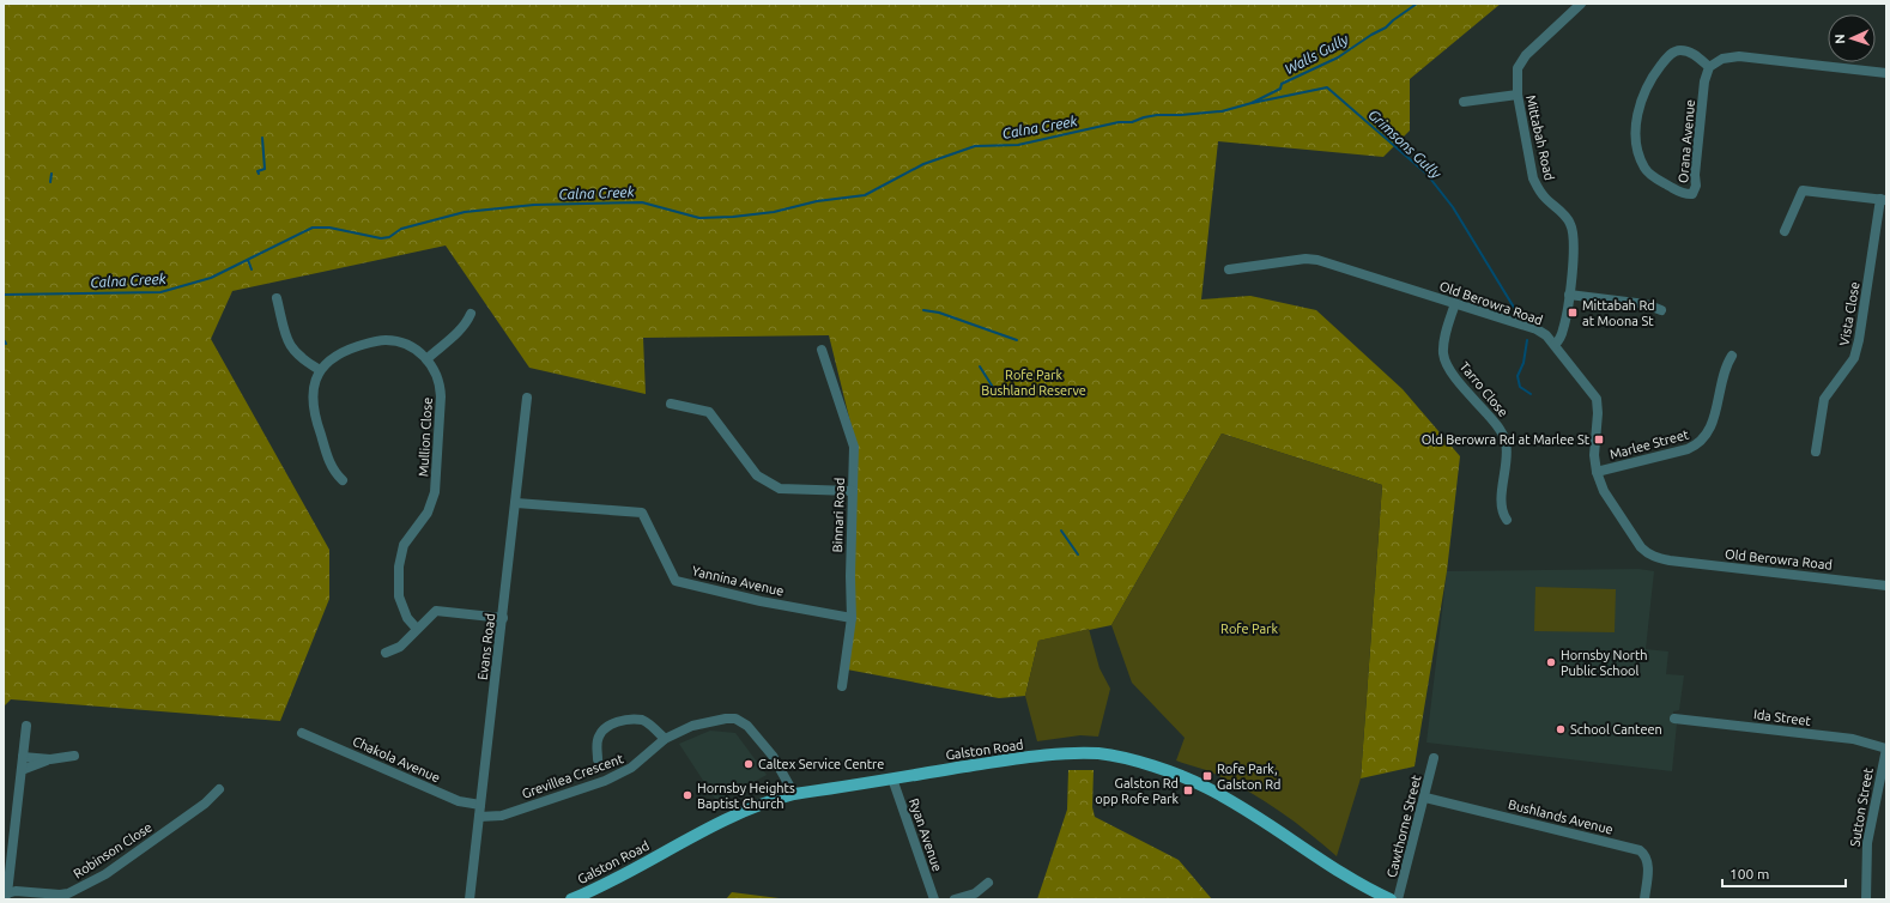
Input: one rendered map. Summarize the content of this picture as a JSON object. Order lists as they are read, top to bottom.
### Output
{
  "streets": {
    "main road": ["Galston Road"],
    "street": [
      "Mittabah Road",
      "Orana Avenue",
      "Old Berowra Road",
      "Vista Close",
      "Tarro Close",
      "Mullion Close",
      "Marlee Street",
      "Binnari Road",
      "Yannina Avenue",
      "Evans Road",
      "Ida Street",
      "Chakola Avenue",
      "Grevillea Crescent",
      "Sutton Street",
      "Bushlands Avenue",
      "Cawthorne Street",
      "Ryan Avenue",
      "Robinson Close"
    ]
  },
  "crossings": [
    ["Mittabah Road", "Old Berowra Road"],
    ["Old Berowra Road", "Tarro Close"],
    ["Old Berowra Road", "Marlee Street"],
    ["Binnari Road", "Yannina Avenue"],
    ["Yannina Avenue", "Evans Road"],
    ["Evans Road", "Chakola Avenue"],
    ["Evans Road", "Grevillea Crescent"],
    ["Ida Street", "Sutton Street"],
    ["Galston Road", "Grevillea Crescent"],
    ["Galston Road", "Ryan Avenue"],
    ["Bushlands Avenue", "Cawthorne Street"]
  ],
  "water": ["Walls Gully", "Calna Creek", "Grimsons Gully"],
  "parks": ["Rofe Park Bushland Reserve", "Rofe Park"],
  "places": {
    "transit": [
      "Mittabah Rd at Moona St",
      "Old Berowra Rd at Marlee St",
      "Rofe Park, Galston Rd",
      "Galston Rd opp Rofe Park"
    ],
    "other": [
      "Hornsby North Public School",
      "School Canteen",
      "Caltex Service Centre",
      "Hornsby Heights Baptist Church"
    ]
  },
  "scale_bar": "100 m",
  "north": "left"
}
